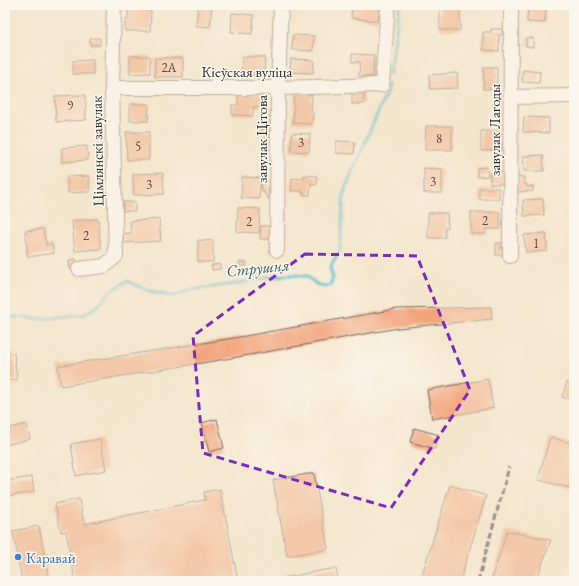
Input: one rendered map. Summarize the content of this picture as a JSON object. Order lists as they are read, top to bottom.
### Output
{
  "streets": {
    "street": [
      "Кіеўская вуліца",
      "завулак Лагоды",
      "завулак Цітова",
      "Цімлянскі завулак"
    ]
  },
  "crossings": [
    ["Кіеўская вуліца", "завулак Цітова"],
    ["Кіеўская вуліца", "Цімлянскі завулак"]
  ],
  "water": ["Струшня"],
  "places": ["Каравай"],
  "house_numbers": [
    "2А",
    "9",
    "8",
    "3",
    "5",
    "3",
    "3",
    "2",
    "2",
    "2",
    "1"
  ]
}
